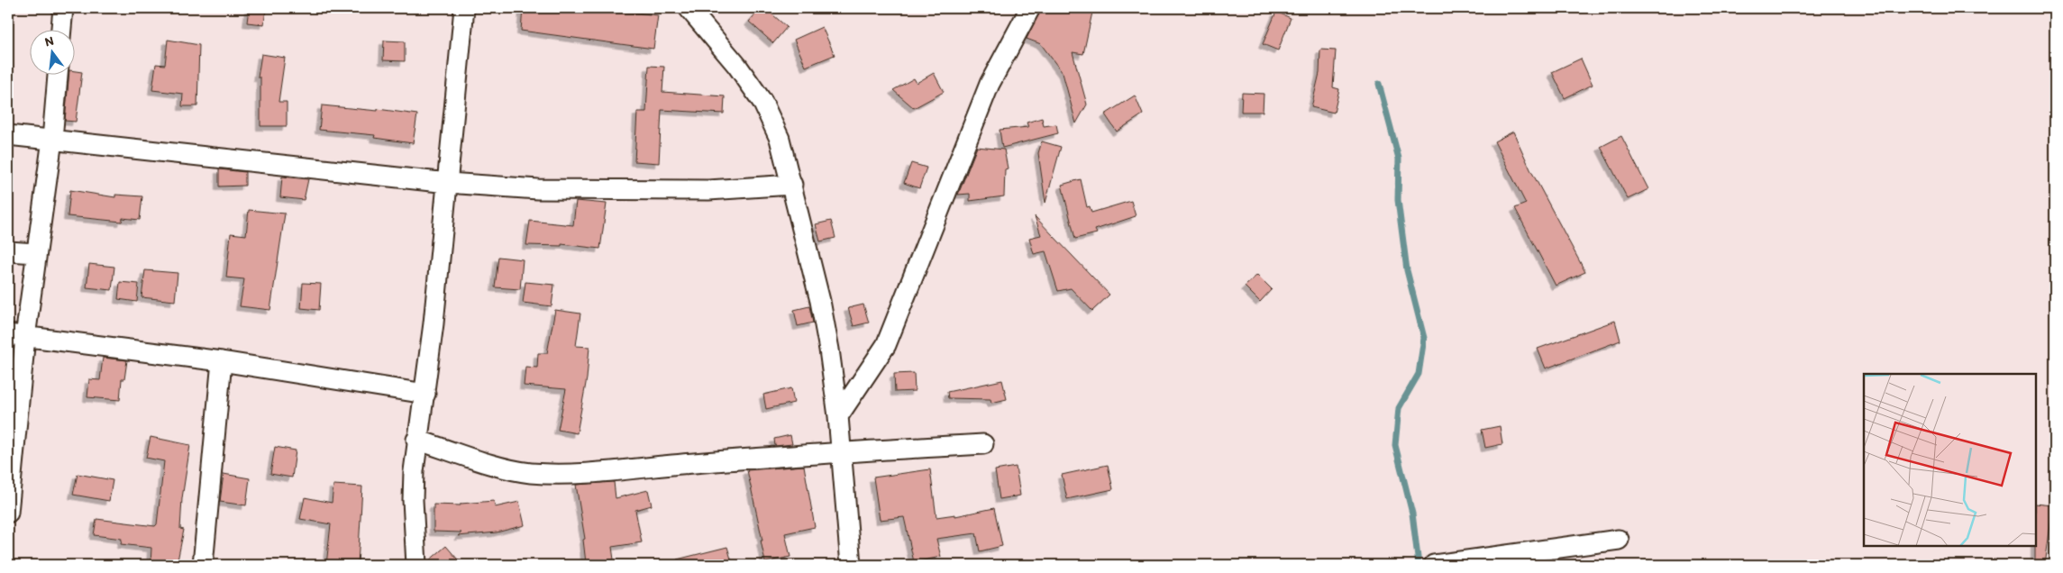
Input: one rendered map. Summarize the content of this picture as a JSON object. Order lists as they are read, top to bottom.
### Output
{
  "north": "top"
}
